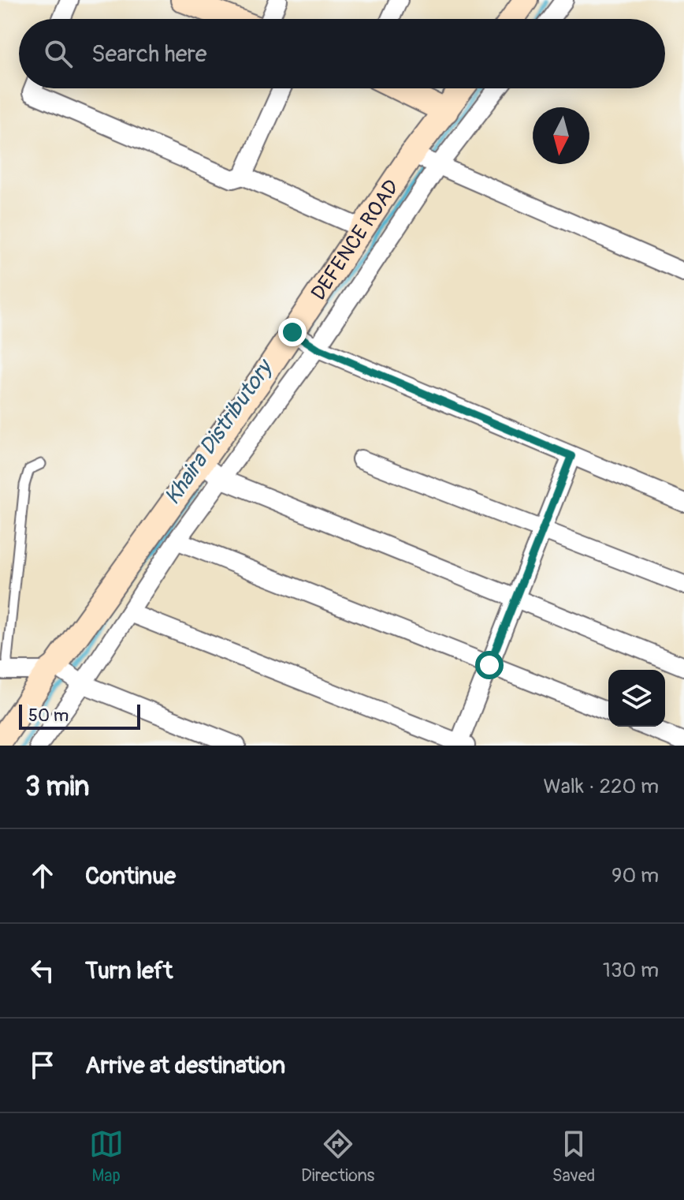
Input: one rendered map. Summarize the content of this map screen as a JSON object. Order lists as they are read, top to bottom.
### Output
{
  "streets": {
    "street": ["DEFENCE ROAD"]
  },
  "water": ["Khaira Distributory"],
  "scale_bar": "50 m",
  "north": "bottom",
  "page": {
    "search": "Search here",
    "scale": "50 m",
    "heading": ["3 min", "Walk · 220 m"],
    "list": [
      ["Continue", "90 m"],
      ["Turn left", "130 m"],
      "Arrive at destination"
    ],
    "nav": ["Map", "Directions", "Saved"]
  }
}
